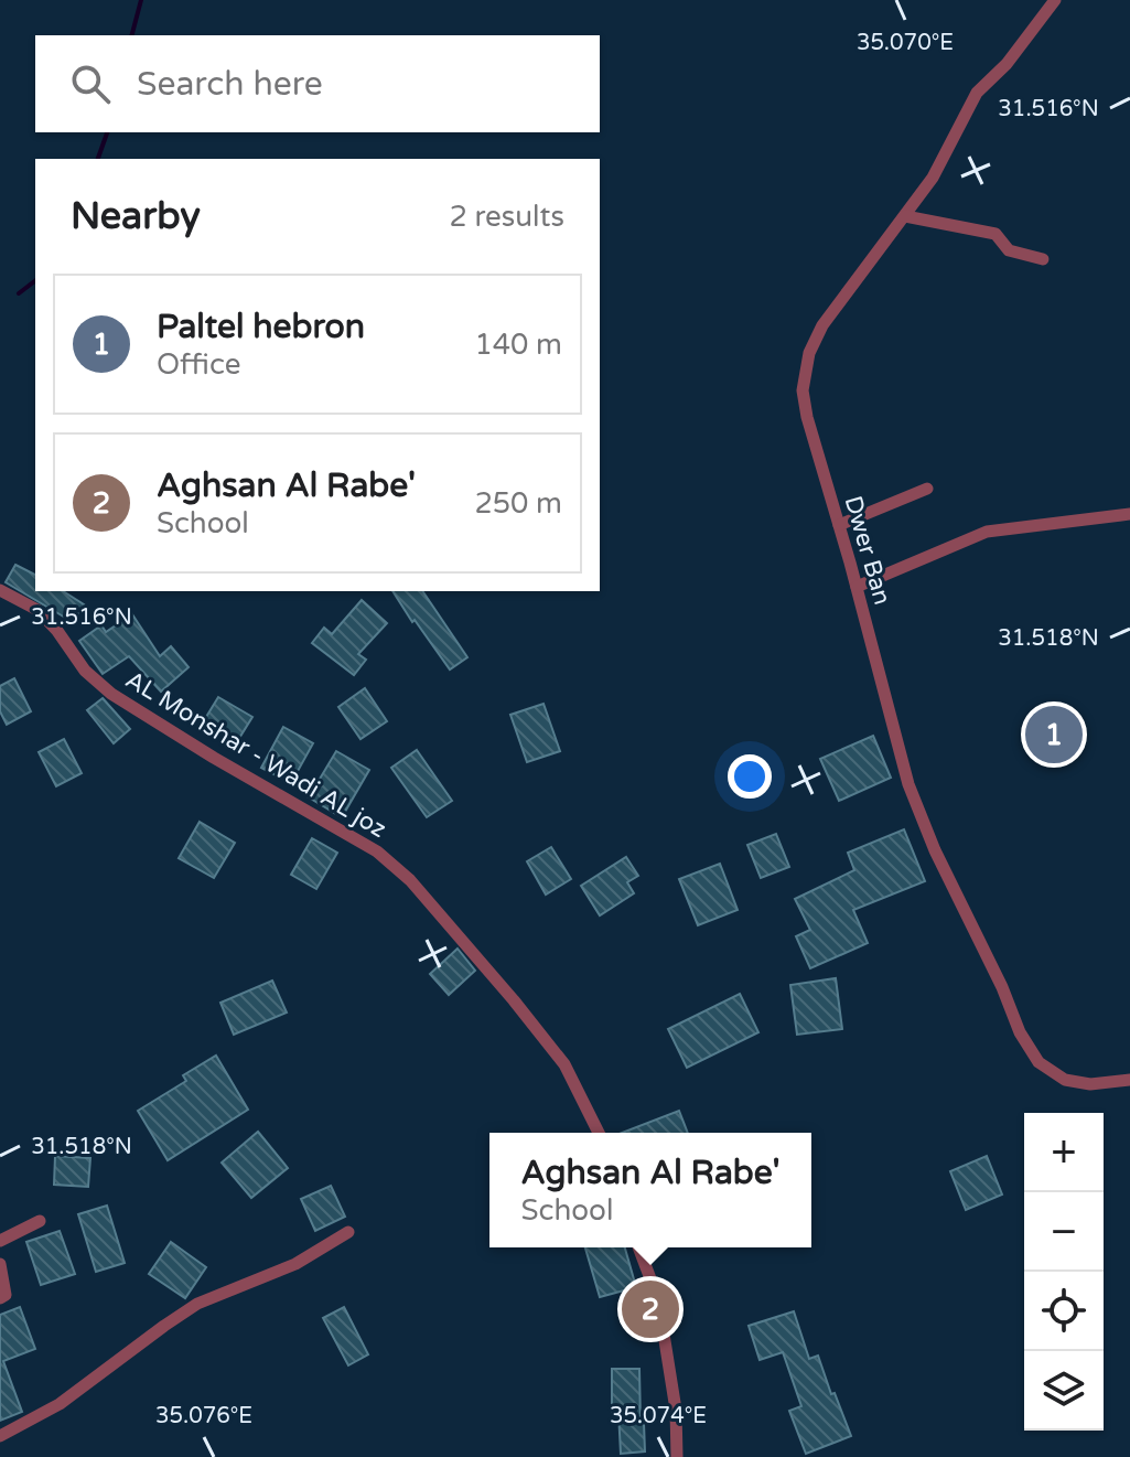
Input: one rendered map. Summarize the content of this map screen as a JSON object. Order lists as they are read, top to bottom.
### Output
{
  "streets": {
    "street": ["Dwer Ban", "AL Monshar - Wadi AL joz"]
  },
  "page": {
    "search": "Search here",
    "heading": ["Nearby", "2 results"],
    "list": [
      {
        "mark": "1",
        "name": "Paltel hebron",
        "note": "Office",
        "value": "140 m"
      },
      {
        "mark": "2",
        "name": "Aghsan Al Rabe'",
        "note": "School",
        "value": "250 m"
      }
    ],
    "pins": ["1", "2"],
    "map_buttons": ["+", "−"],
    "popup": ["Aghsan Al Rabe'", "School"]
  },
  "coordinates": [
    "35.070°E",
    "31.516°N",
    "31.518°N",
    "35.076°E",
    "35.074°E"
  ]
}
